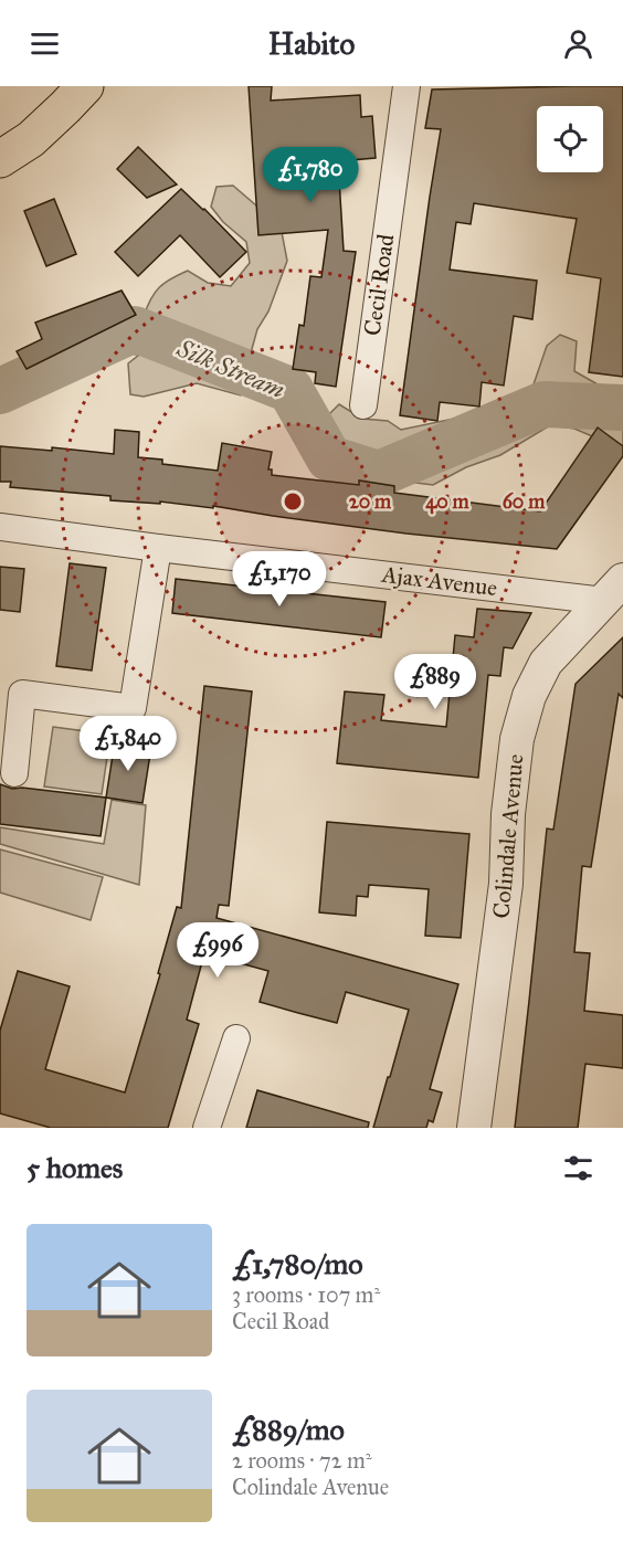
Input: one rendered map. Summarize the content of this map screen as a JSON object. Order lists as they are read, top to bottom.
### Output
{
  "streets": {
    "street": ["Cecil Road", "Ajax Avenue", "Colindale Avenue"]
  },
  "crossings": [
    ["Ajax Avenue", "Colindale Avenue"]
  ],
  "water": ["Silk Stream"],
  "page": {
    "header": "Habito",
    "price": [
      "£1,780",
      "£1,170",
      "£889",
      "£1,840",
      "£996"
    ],
    "heading": "5 homes",
    "list": [
      {
        "name": "£1,780/mo",
        "note": "3 rooms · 107 m² · Cecil Road"
      },
      {
        "name": "£889/mo",
        "note": "2 rooms · 72 m² · Colindale Avenue"
      }
    ]
  },
  "rings": ["20 m", "40 m", "60 m"]
}
